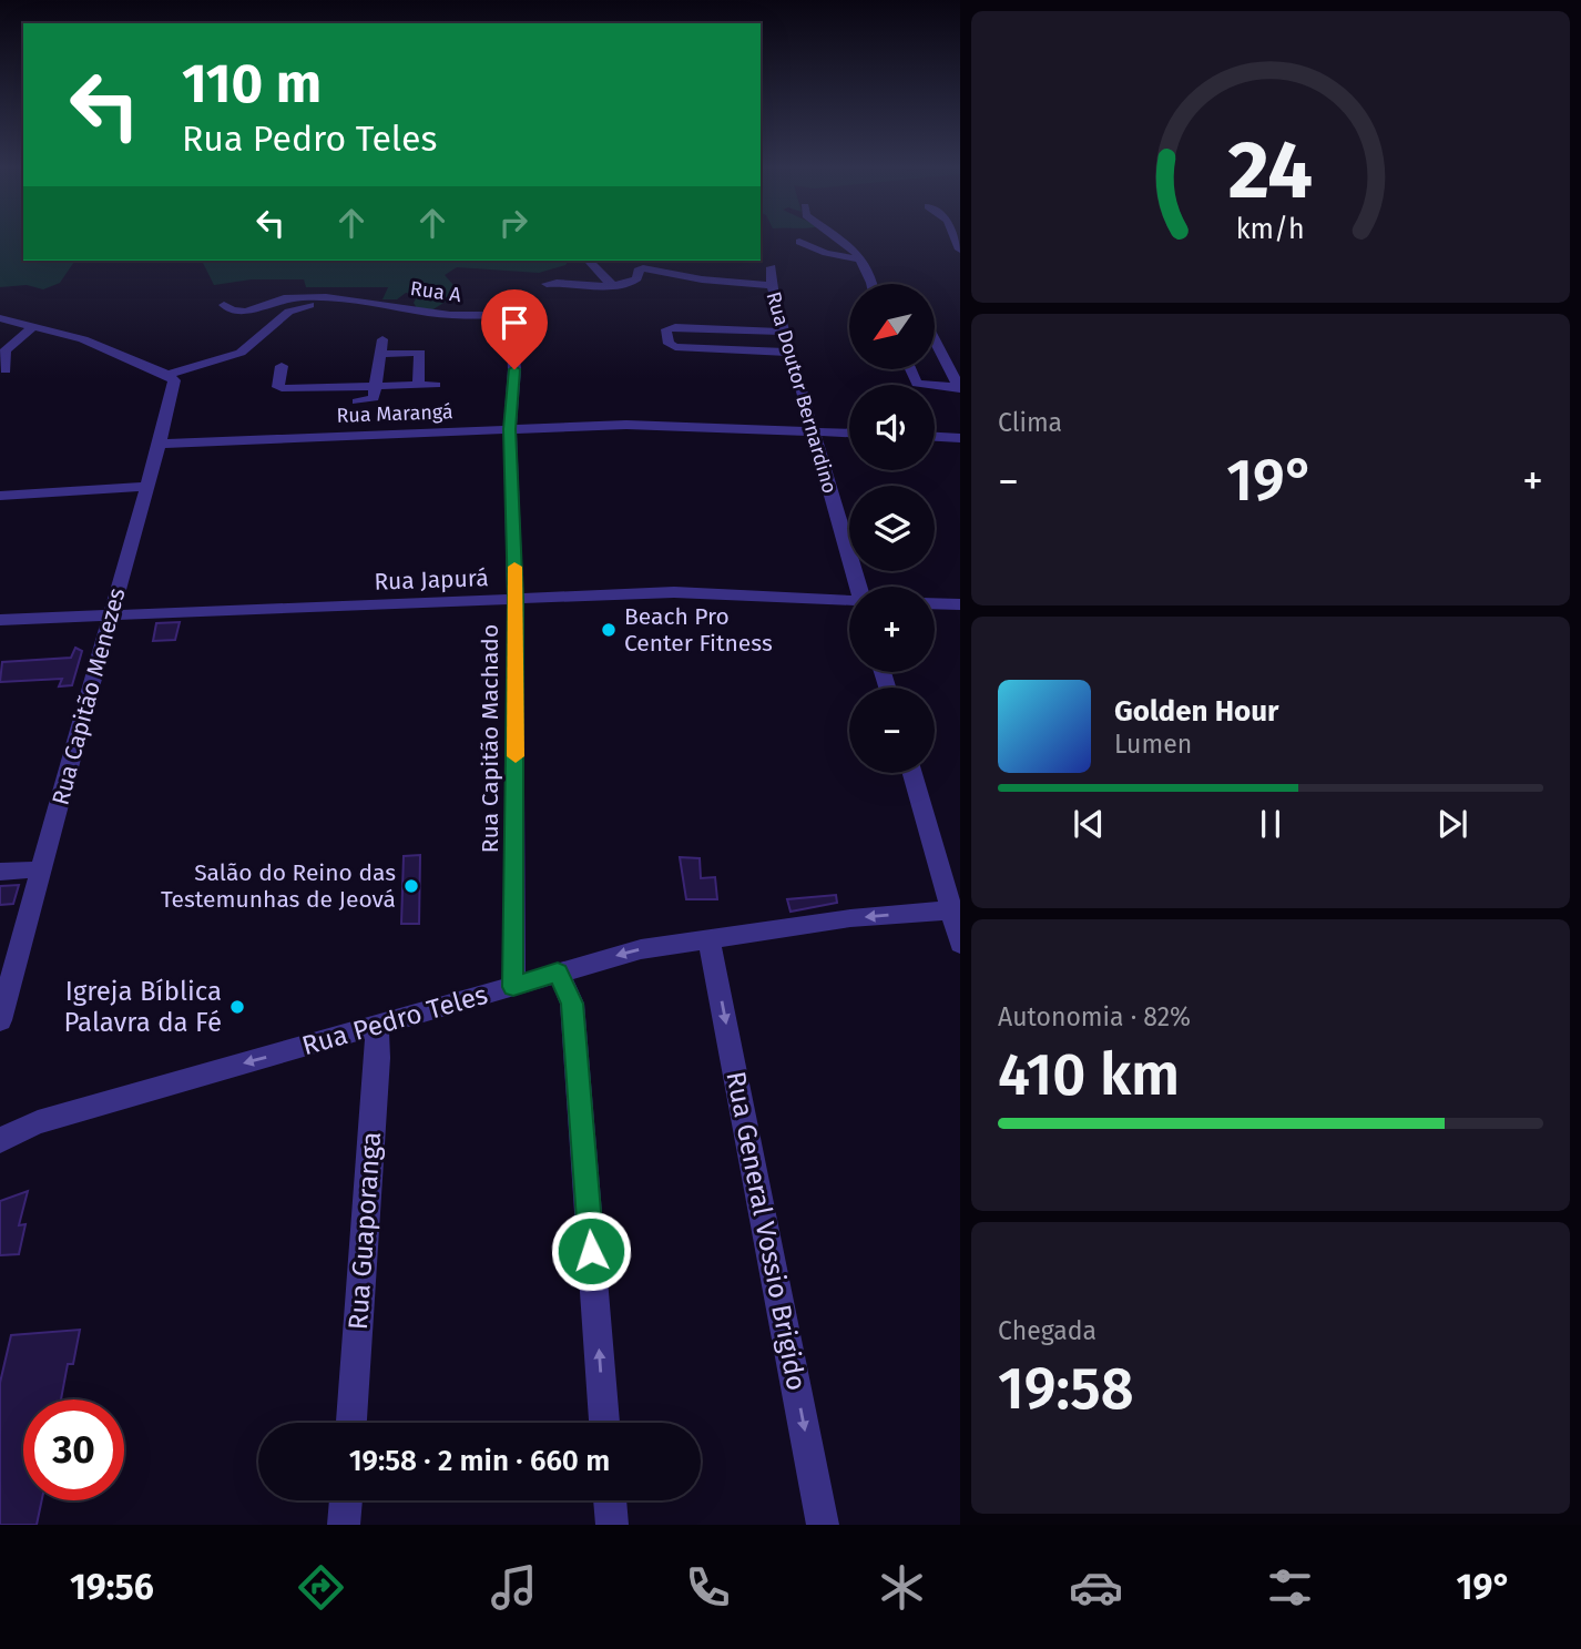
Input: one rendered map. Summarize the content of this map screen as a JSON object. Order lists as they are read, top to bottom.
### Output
{
  "streets": {
    "street": [
      "Rua A",
      "Rua Doutor Bernardino",
      "Rua Marangá",
      "Rua Japurá",
      "Rua Capitão Menezes",
      "Rua Capitão Machado",
      "Rua Pedro Teles",
      "Rua Guaporanga",
      "Rua General Vossio Brigido"
    ]
  },
  "crossings": [
    ["Rua A", "Rua Capitão Machado"],
    ["Rua Doutor Bernardino", "Rua Marangá"],
    ["Rua Marangá", "Rua Capitão Menezes"],
    ["Rua Marangá", "Rua Capitão Machado"],
    ["Rua Japurá", "Rua Capitão Menezes"],
    ["Rua Japurá", "Rua Capitão Machado"],
    ["Rua Capitão Machado", "Rua Pedro Teles"],
    ["Rua Pedro Teles", "Rua Guaporanga"],
    ["Rua Pedro Teles", "Rua General Vossio Brigido"]
  ],
  "one_way": ["Rua Pedro Teles"],
  "places": ["Beach Pro Center Fitness", "Salão do Reino das Testemunhas de Jeová", "Igreja Bíblica Palavra da Fé"],
  "north": "bottom left",
  "page": {
    "turn": ["110 m", "Rua Pedro Teles"],
    "map_buttons": ["+", "−"],
    "tile": [
      "Clima",
      ["Autonomia · 82%", "410 km"],
      ["Chegada", "19:58"]
    ],
    "heat": ["−", "19°", "+"],
    "song": ["Golden Hour", "Lumen"],
    "limit": "30",
    "trip": "19:58 · 2 min · 660 m",
    "tabs": ["19:56", "19°"],
    "gauge": ["24", "km/h"]
  }
}
